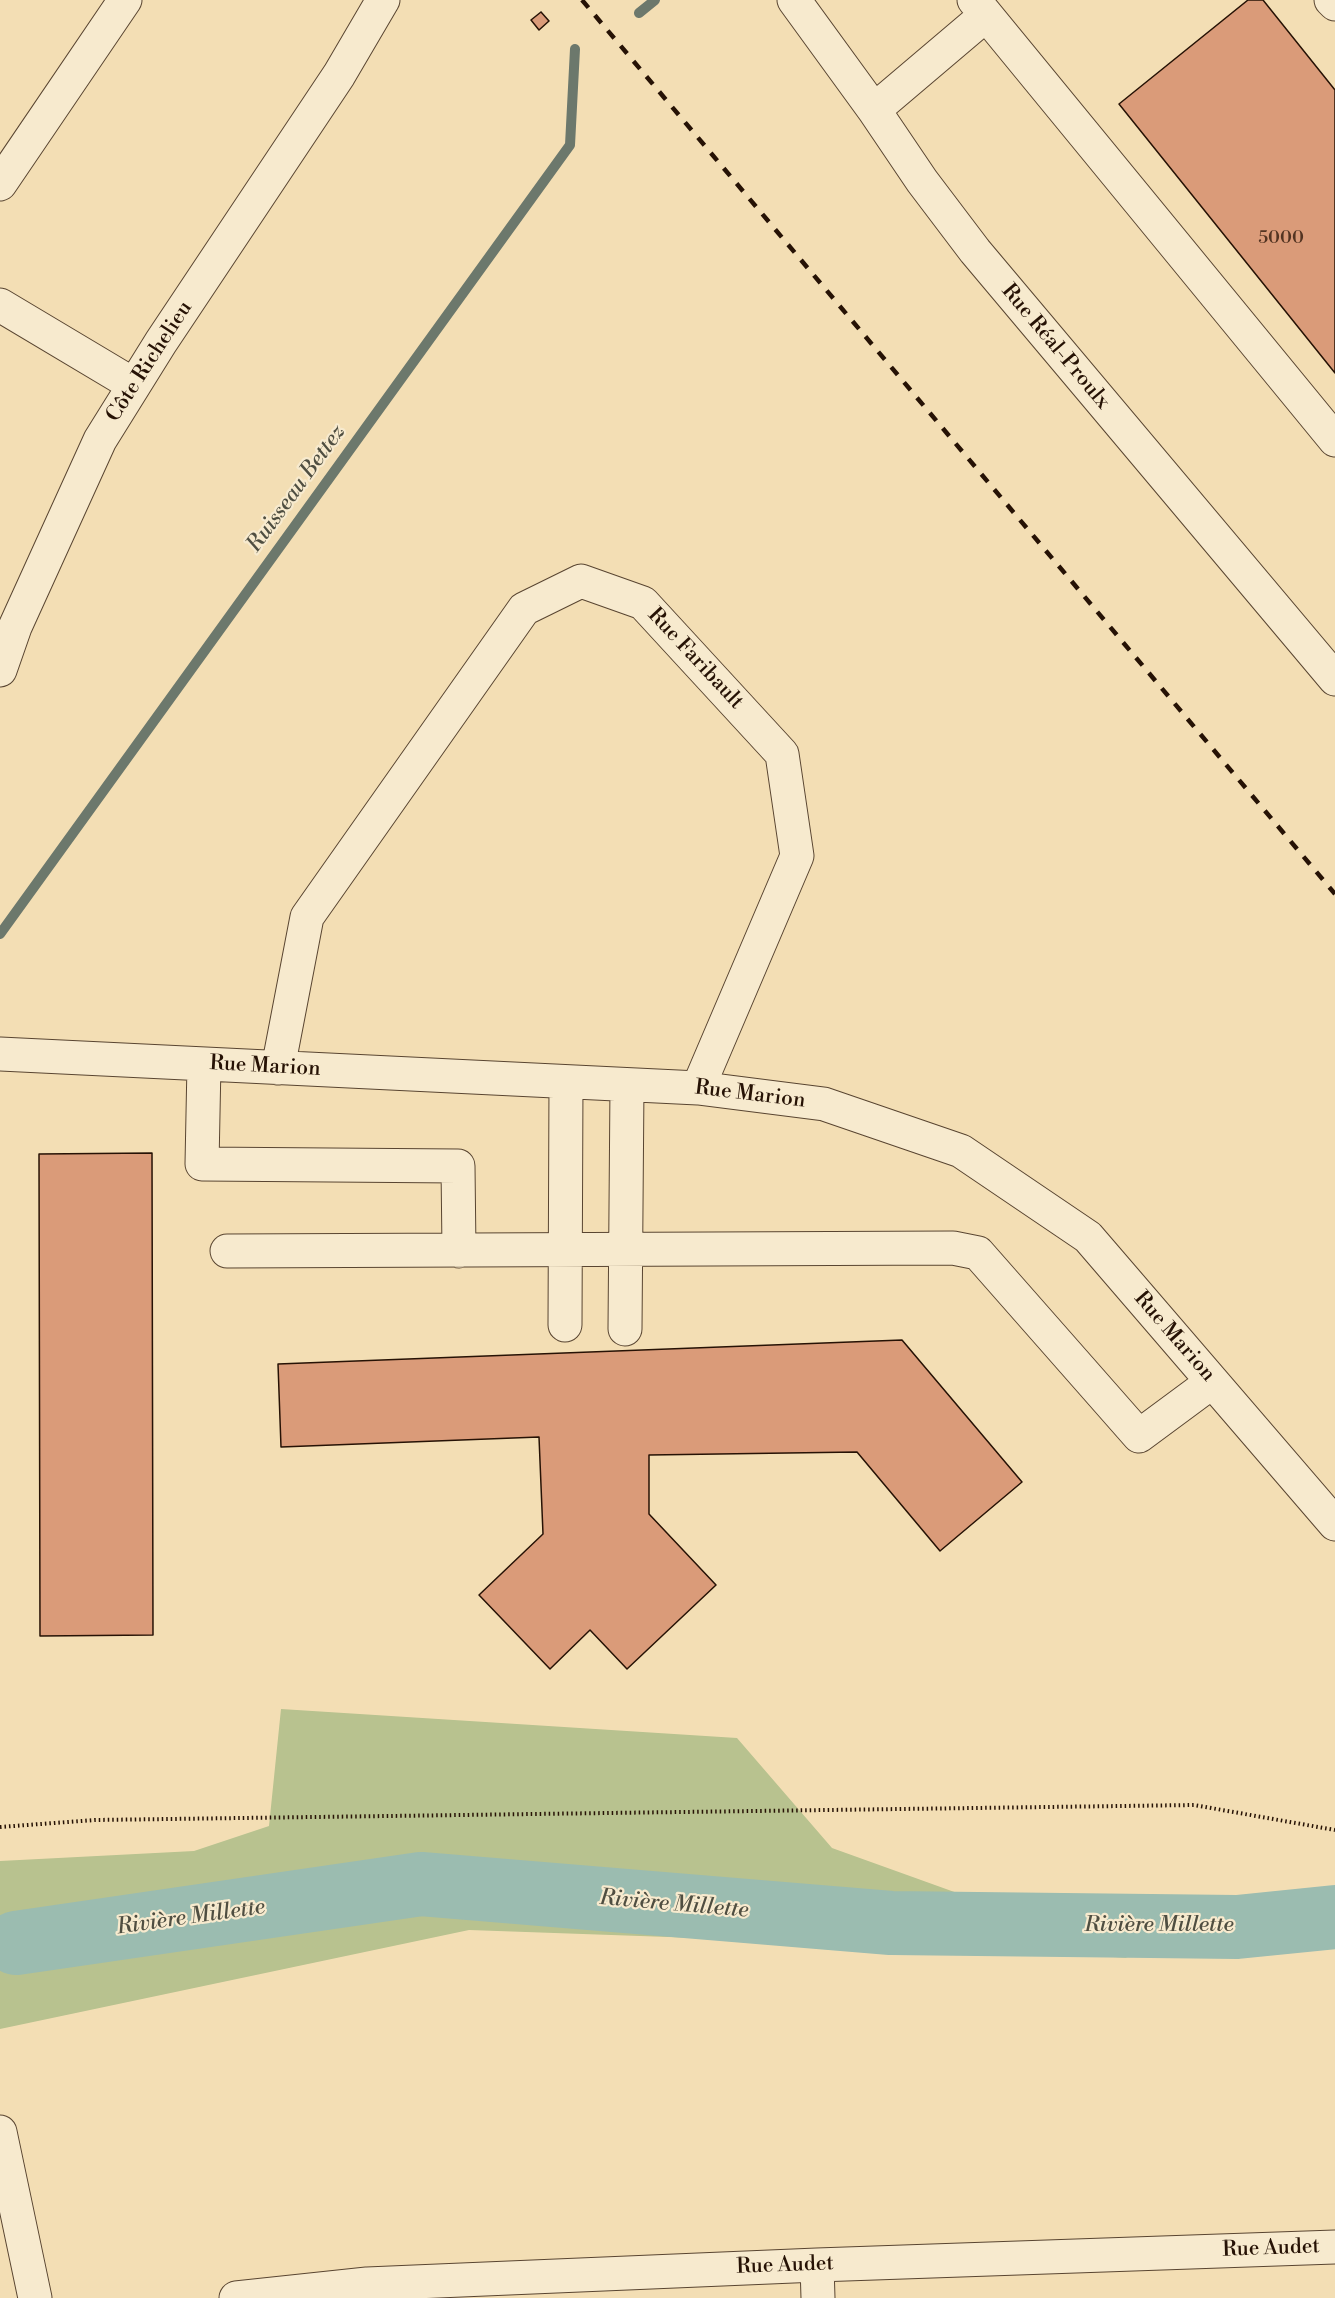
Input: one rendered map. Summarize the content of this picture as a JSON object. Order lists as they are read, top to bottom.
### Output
{
  "streets": {
    "street": [
      "Rue Réal-Proulx",
      "Côte Richelieu",
      "Rue Faribault",
      "Rue Marion",
      "Rue Audet"
    ]
  },
  "crossings": [
    ["Rue Faribault", "Rue Marion"]
  ],
  "water": ["Ruisseau Bettez", "Rivière Millette"],
  "house_numbers": ["5000"]
}
